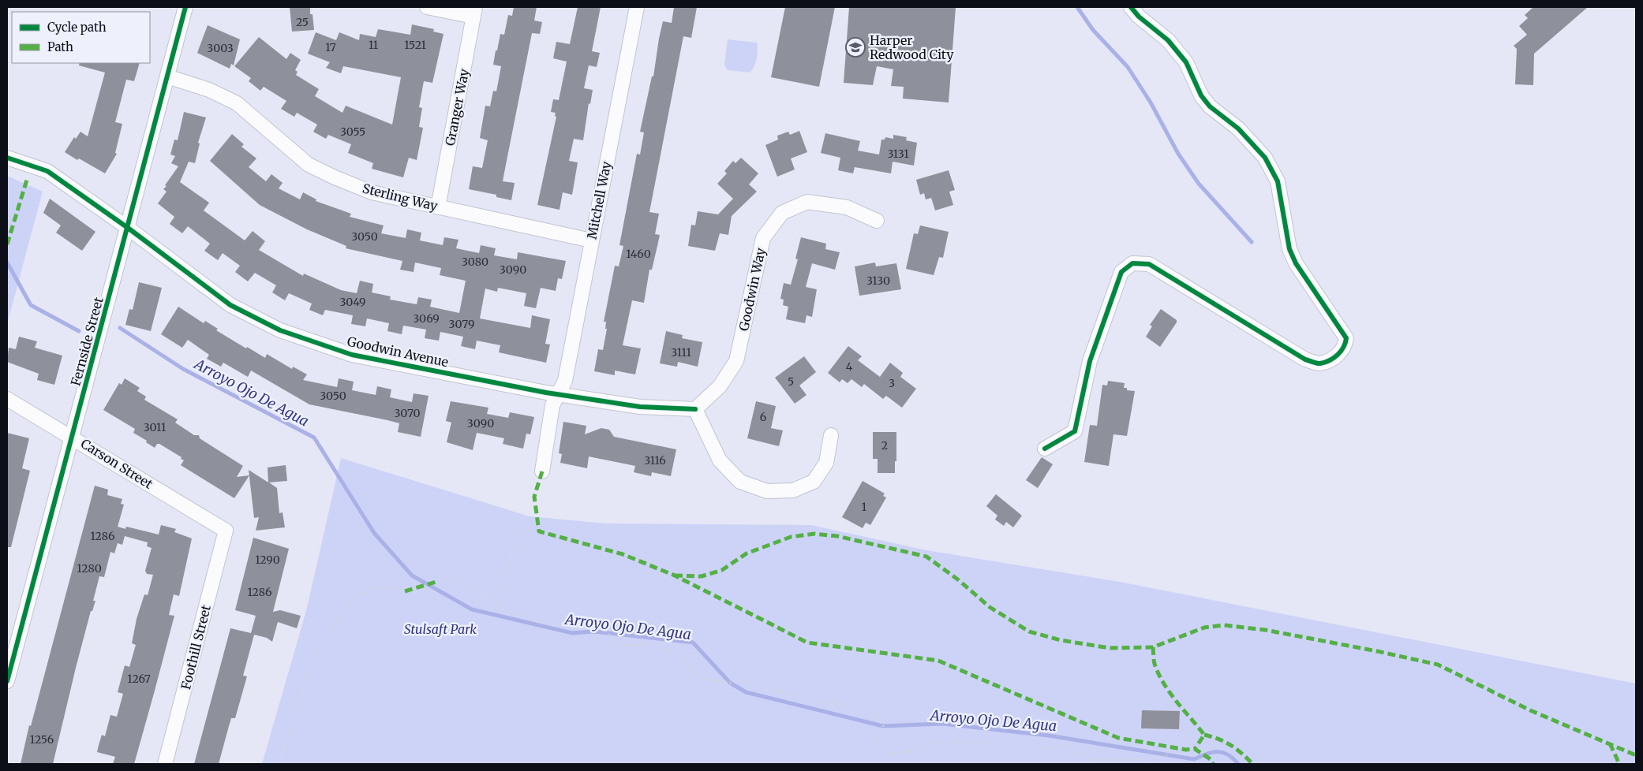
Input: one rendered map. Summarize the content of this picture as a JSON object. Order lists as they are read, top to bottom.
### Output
{
  "streets": {
    "street": [
      "Granger Way",
      "Sterling Way",
      "Mitchell Way",
      "Goodwin Way",
      "Fernside Street",
      "Goodwin Avenue",
      "Carson Street",
      "Foothill Street"
    ]
  },
  "crossings": [
    ["Granger Way", "Sterling Way"],
    ["Sterling Way", "Mitchell Way"],
    ["Sterling Way", "Fernside Street"],
    ["Mitchell Way", "Goodwin Avenue"],
    ["Goodwin Way", "Goodwin Avenue"],
    ["Fernside Street", "Goodwin Avenue"],
    ["Fernside Street", "Carson Street"],
    ["Carson Street", "Foothill Street"]
  ],
  "water": ["Arroyo Ojo De Agua"],
  "parks": ["Stulsaft Park"],
  "places": {
    "school or university": ["Harper Redwood City"]
  },
  "house_numbers": [
    "25",
    "11",
    "1521",
    "17",
    "3003",
    "3055",
    "3131",
    "3050",
    "1460",
    "3080",
    "3090",
    "3130",
    "3049",
    "3069",
    "3079",
    "3111",
    "4",
    "5",
    "3",
    "3050",
    "3070",
    "6",
    "3090",
    "3011",
    "2",
    "3116",
    "1",
    "1286",
    "1290",
    "1280",
    "1286",
    "1267",
    "1256"
  ],
  "legend": ["Cycle path", "Path"]
}
